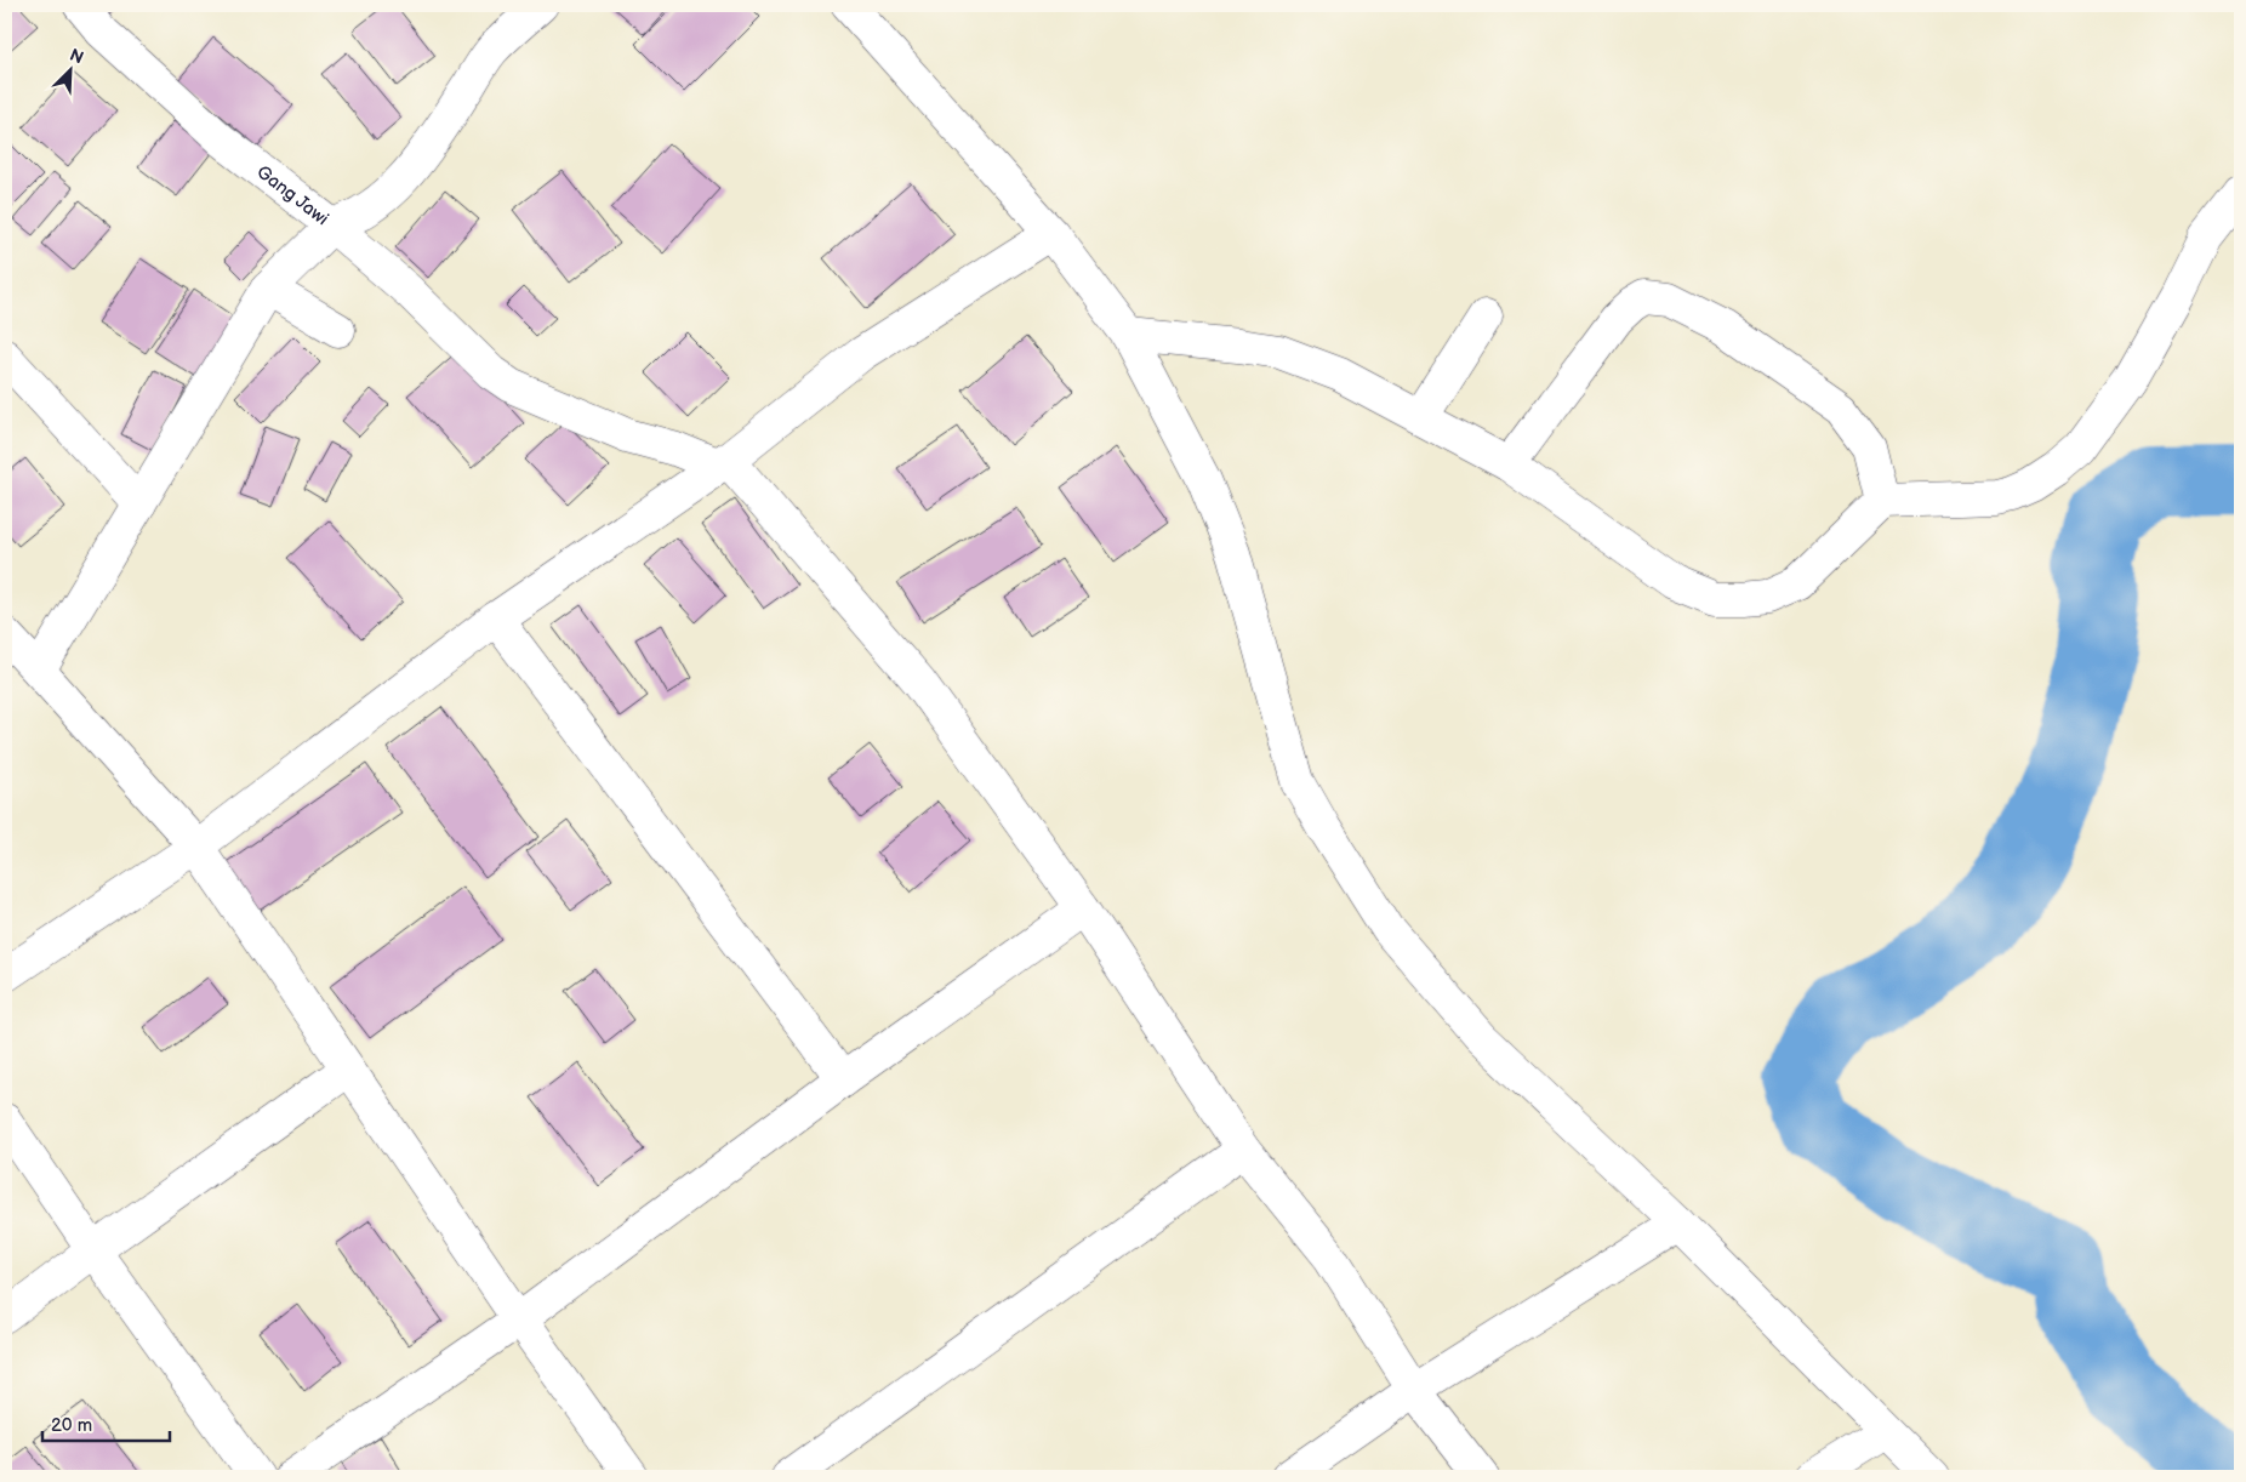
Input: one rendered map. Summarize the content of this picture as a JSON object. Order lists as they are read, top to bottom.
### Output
{
  "streets": {
    "street": ["Gang Jawi"]
  },
  "scale_bar": "20 m",
  "north": "top right"
}
